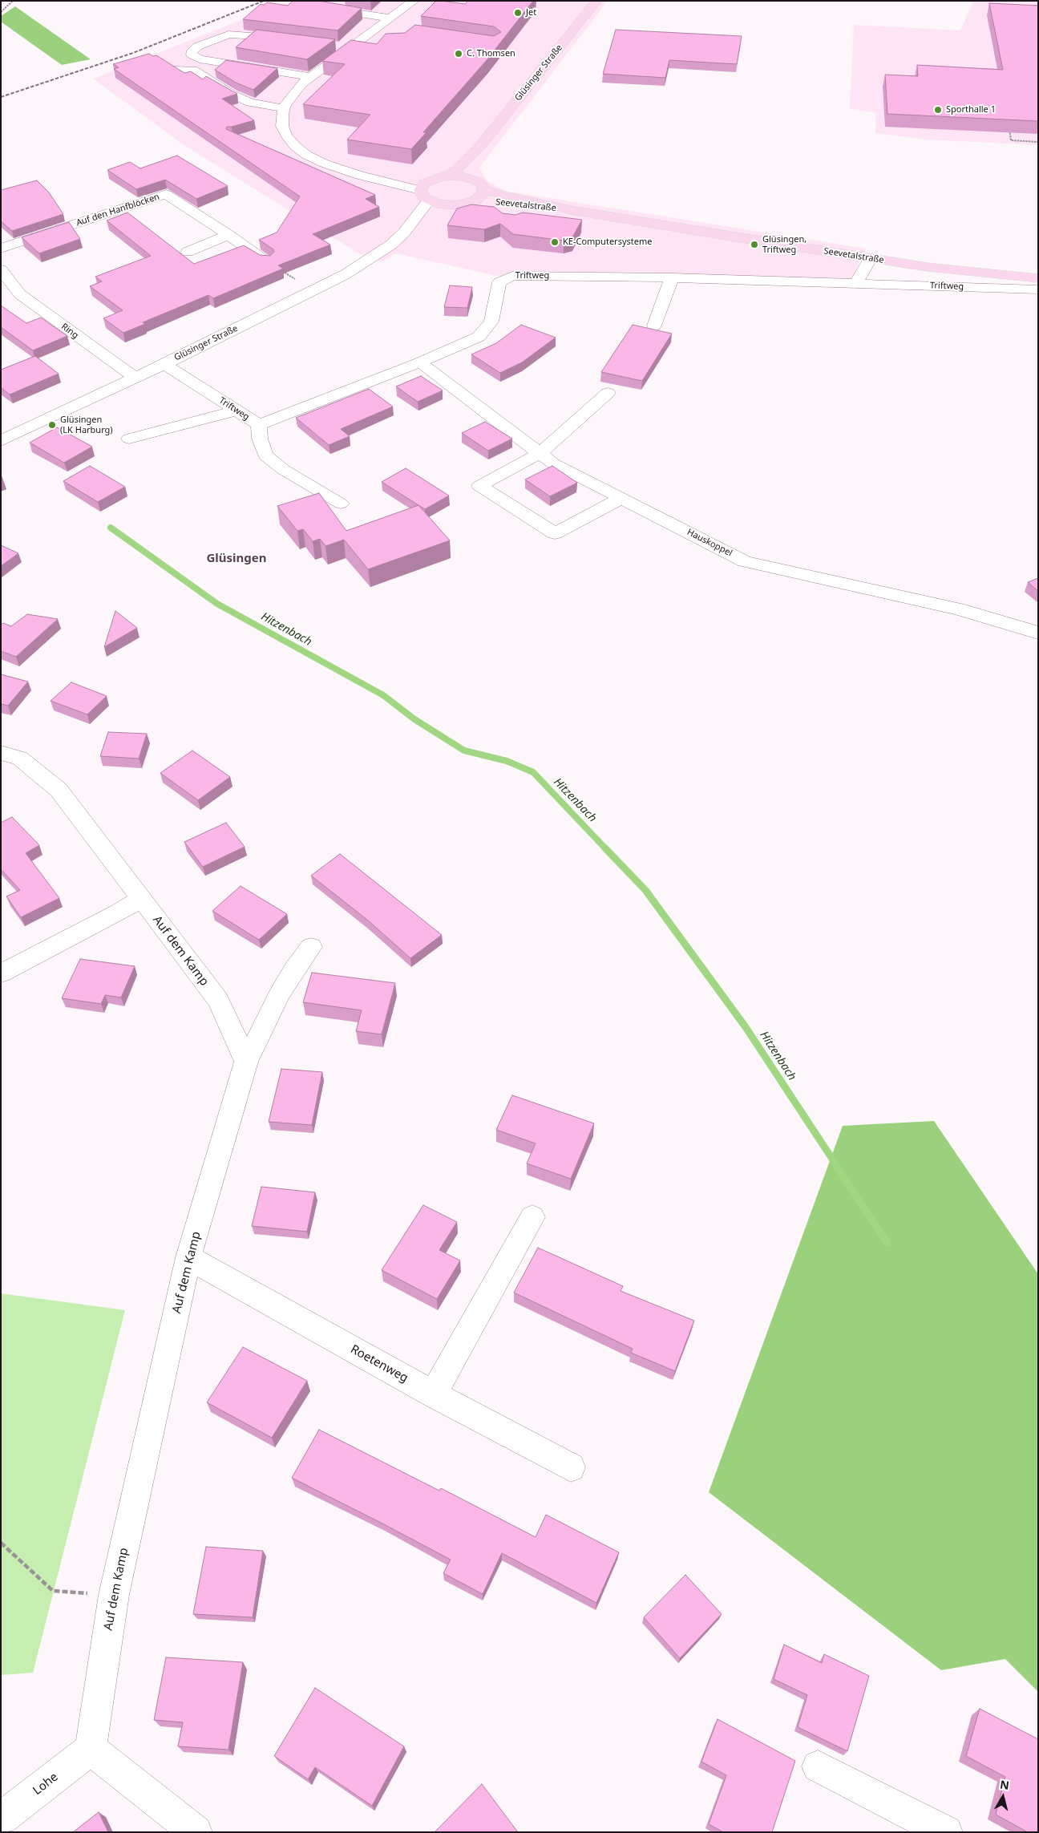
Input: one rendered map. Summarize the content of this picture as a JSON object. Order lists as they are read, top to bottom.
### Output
{
  "streets": {
    "main road": ["Glüsinger Straße", "Seevetalstraße"],
    "street": [
      "Auf den Hanfblöcken",
      "Triftweg",
      "Ring",
      "Hauskoppel",
      "Auf dem Kamp",
      "Roetenweg",
      "Lohe"
    ]
  },
  "crossings": [
    ["Glüsinger Straße", "Seevetalstraße"],
    ["Glüsinger Straße", "Triftweg"],
    ["Glüsinger Straße", "Ring"],
    ["Triftweg", "Hauskoppel"],
    ["Auf dem Kamp", "Roetenweg"],
    ["Auf dem Kamp", "Lohe"]
  ],
  "districts": ["Glüsingen"],
  "water": ["Hitzenbach"],
  "places": [
    "Jet",
    "C. Thomsen",
    "Sporthalle 1",
    "KE-Computersysteme",
    "Glüsingen, Triftweg",
    "Glüsingen (LK Harburg)"
  ],
  "north": "top"
}
